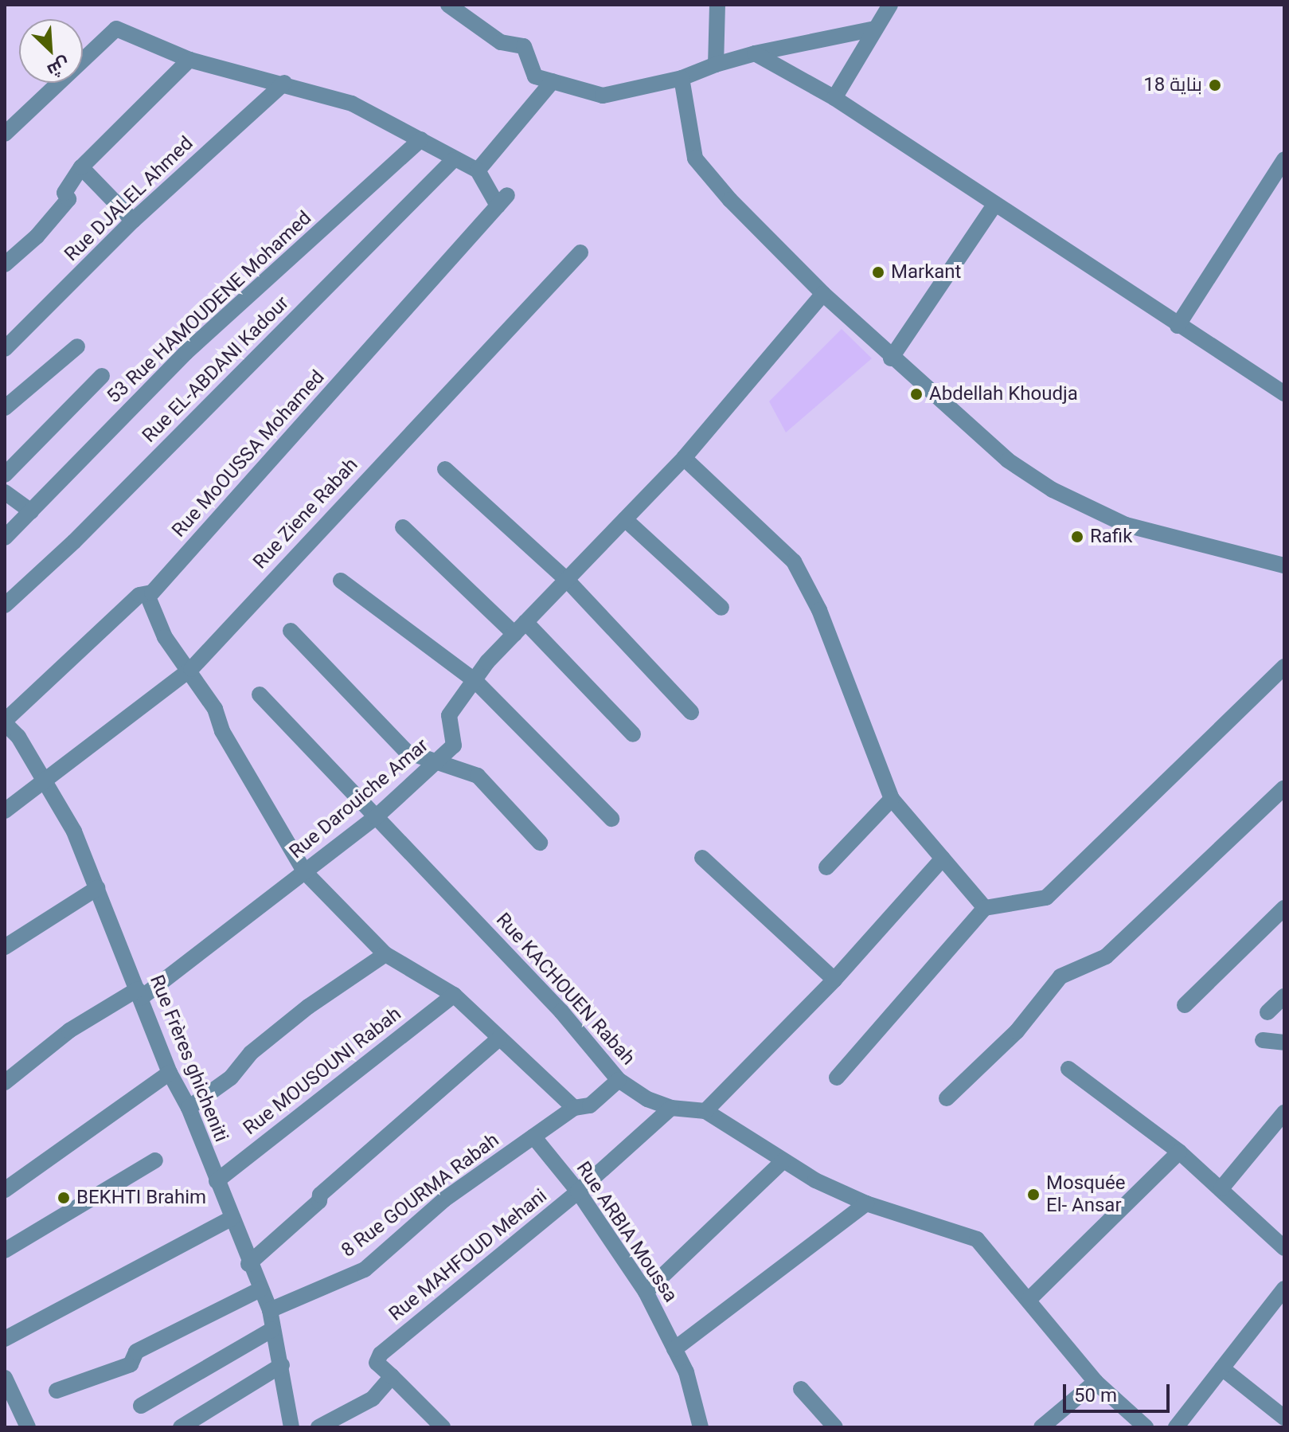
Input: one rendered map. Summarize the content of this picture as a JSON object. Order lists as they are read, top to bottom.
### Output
{
  "streets": {
    "street": [
      "Rue DJALEL Ahmed",
      "53 Rue HAMOUDENE Mohamed",
      "Rue EL-ABDANI Kadour",
      "Rue MoOUSSA Mohamed",
      "Rue Ziene Rabah",
      "Rue Darouiche Amar",
      "Rue KACHOUEN Rabah",
      "Rue Frères ghicheniti",
      "Rue MOUSOUNI Rabah",
      "8 Rue GOURMA Rabah",
      "Rue ARBIA Moussa",
      "Rue MAHFOUD Mehani"
    ]
  },
  "crossings": [
    ["Rue MoOUSSA Mohamed", "Rue Frères ghicheniti"],
    ["Rue Ziene Rabah", "Rue Frères ghicheniti"],
    ["Rue Darouiche Amar", "Rue KACHOUEN Rabah"],
    ["Rue Darouiche Amar", "Rue Frères ghicheniti"],
    ["Rue KACHOUEN Rabah", "8 Rue GOURMA Rabah"],
    ["Rue KACHOUEN Rabah", "Rue MAHFOUD Mehani"],
    ["Rue Frères ghicheniti", "Rue MOUSOUNI Rabah"],
    ["Rue Frères ghicheniti", "8 Rue GOURMA Rabah"],
    ["8 Rue GOURMA Rabah", "Rue ARBIA Moussa"],
    ["Rue ARBIA Moussa", "Rue MAHFOUD Mehani"]
  ],
  "places": [
    "بناية 18",
    "Markant",
    "Abdellah Khoudja",
    "Rafik",
    "Mosquée El- Ansar",
    "BEKHTI Brahim"
  ],
  "scale_bar": "50 m",
  "north": "bottom right"
}
